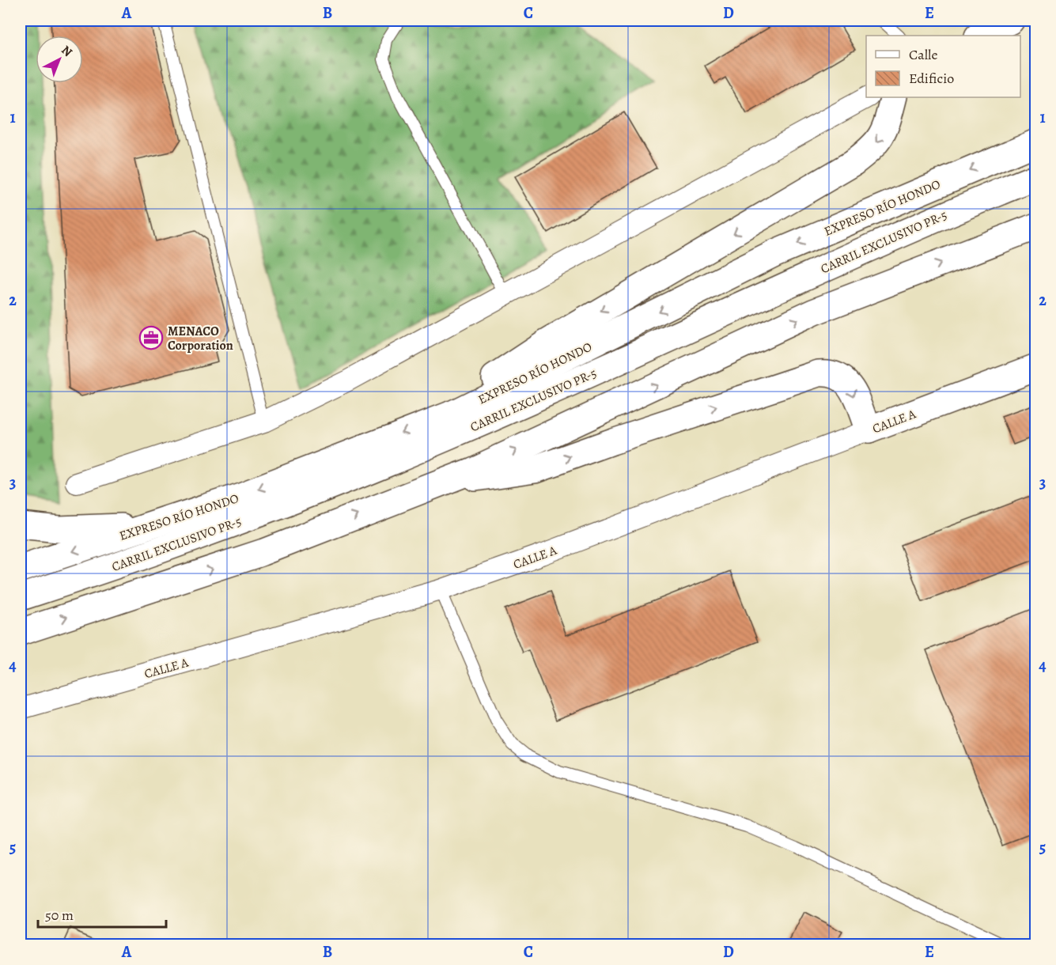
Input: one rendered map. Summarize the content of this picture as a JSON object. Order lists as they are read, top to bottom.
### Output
{
  "streets": {
    "main road": ["EXPRESO RÍO HONDO", "CARRIL EXCLUSIVO PR-5", "CALLE A"]
  },
  "places": {
    "office": ["MENACO Corporation"]
  },
  "legend": ["Calle", "Edificio"],
  "scale_bar": "50 m",
  "north": "top right",
  "grid": {
    "columns": [
      "A",
      "B",
      "C",
      "D",
      "E"
    ],
    "rows": [
      "1",
      "2",
      "3",
      "4",
      "5"
    ]
  }
}
